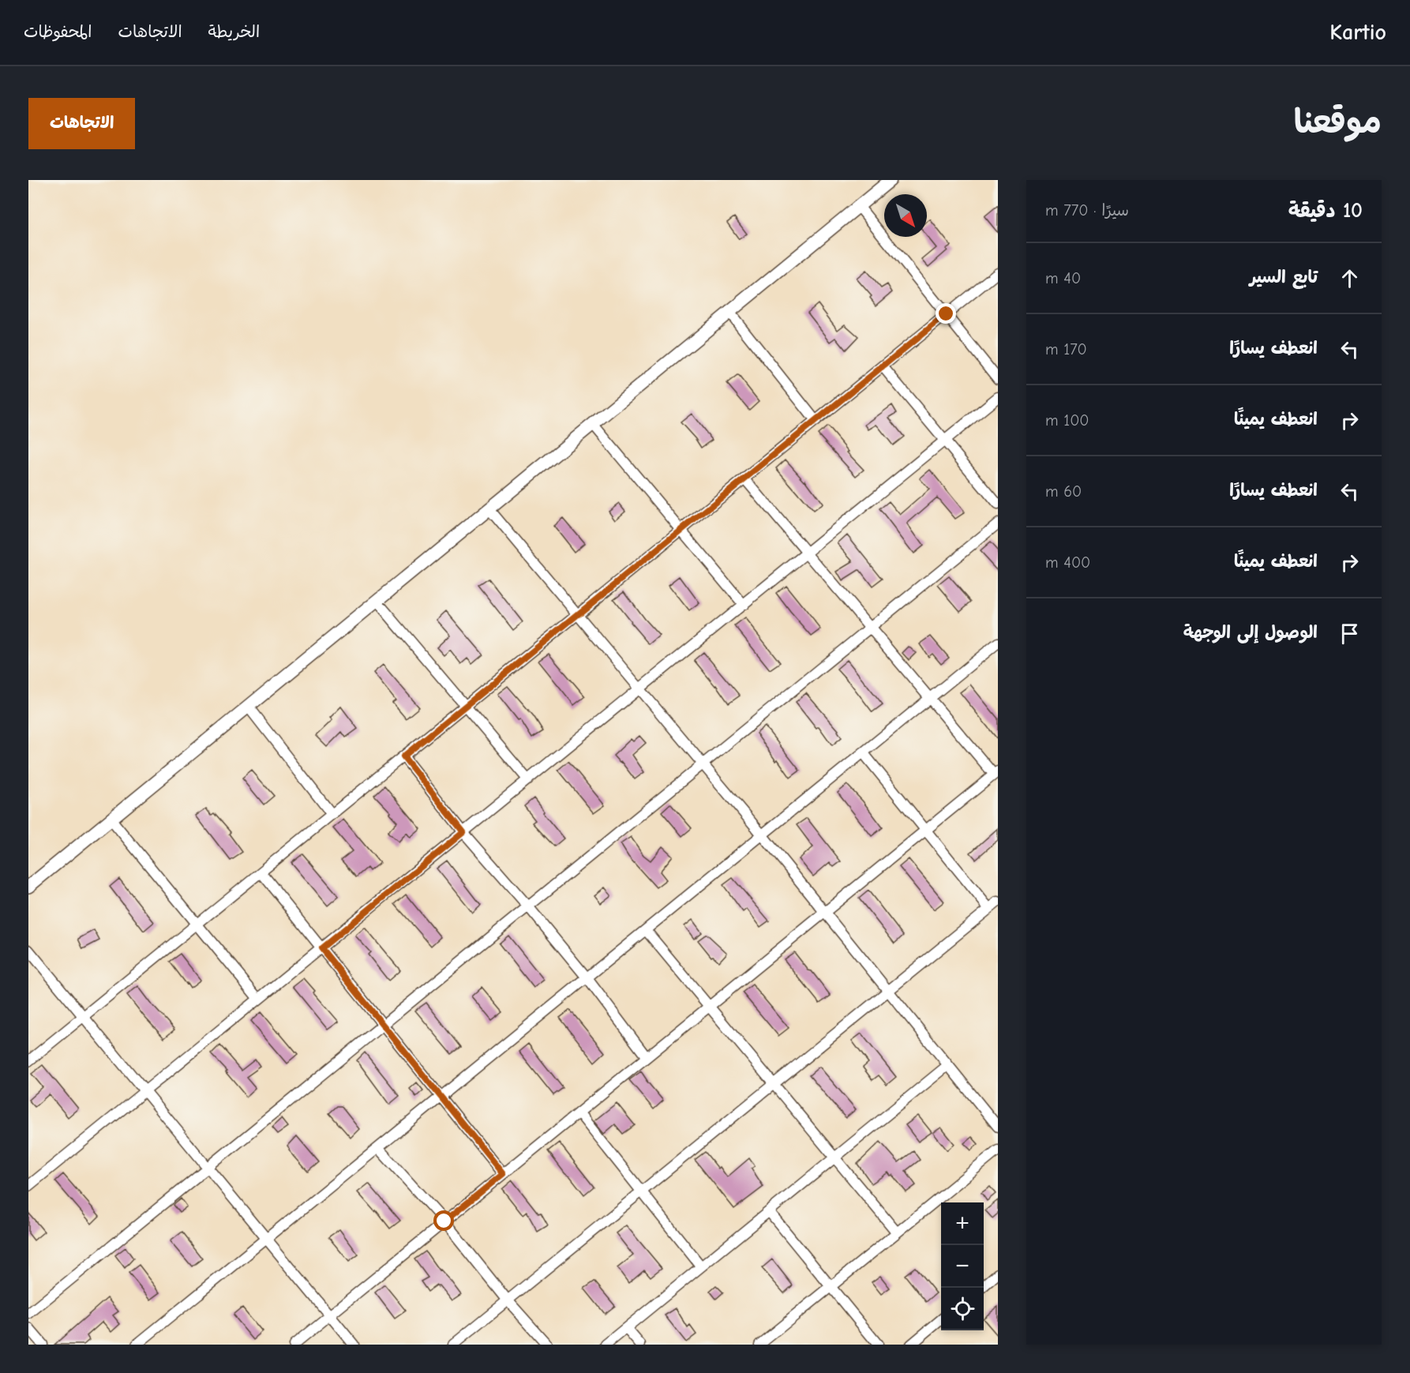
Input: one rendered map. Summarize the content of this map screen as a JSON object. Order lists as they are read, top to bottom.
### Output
{
  "north": "bottom right",
  "page": {
    "header": "Kartio",
    "nav": ["الخريطة", "الاتجاهات", "المحفوظات"],
    "title": "موقعنا",
    "buttons": "الاتجاهات",
    "heading": ["10 دقيقة", "سيرًا · 770 m"],
    "list": [
      ["تابع السير", "40 m"],
      ["انعطف يسارًا", "170 m"],
      ["انعطف يمينًا", "100 m"],
      ["انعطف يسارًا", "60 m"],
      ["انعطف يمينًا", "400 m"],
      "الوصول إلى الوجهة"
    ],
    "map_buttons": ["+", "−"]
  }
}
